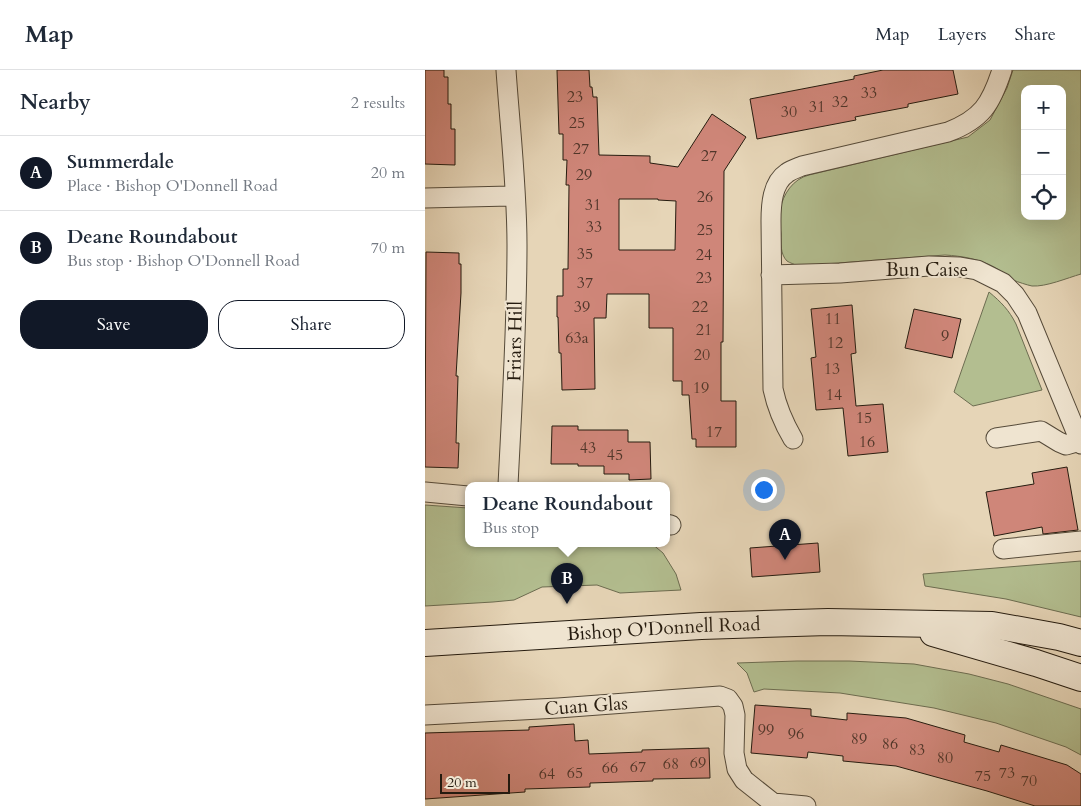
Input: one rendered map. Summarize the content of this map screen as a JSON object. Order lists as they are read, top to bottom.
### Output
{
  "streets": {
    "main road": ["Bishop O'Donnell Road"],
    "street": ["Bun Caise", "Friars Hill", "Cuan Glas"]
  },
  "house_numbers": [
    "33",
    "23",
    "32",
    "31",
    "30",
    "25",
    "27",
    "27",
    "29",
    "26",
    "31",
    "33",
    "25",
    "35",
    "24",
    "23",
    "37",
    "39",
    "22",
    "11",
    "21",
    "9",
    "63a",
    "12",
    "20",
    "13",
    "19",
    "14",
    "15",
    "17",
    "16",
    "43",
    "45",
    "99",
    "96",
    "89",
    "86",
    "83",
    "80",
    "69",
    "68",
    "67",
    "66",
    "65",
    "73",
    "64",
    "75",
    "70"
  ],
  "scale_bar": "20 m",
  "page": {
    "header": "Map",
    "nav": ["Map", "Layers", "Share"],
    "heading": ["Nearby", "2 results"],
    "map_buttons": ["+", "−"],
    "list": [
      {
        "mark": "A",
        "name": "Summerdale",
        "note": "Place · Bishop O'Donnell Road",
        "value": "20 m"
      },
      {
        "mark": "B",
        "name": "Deane Roundabout",
        "note": "Bus stop · Bishop O'Donnell Road",
        "value": "70 m"
      }
    ],
    "buttons": ["Save", "Share"],
    "popup": ["Deane Roundabout", "Bus stop"],
    "pins": ["A", "B"],
    "scale": "20 m"
  }
}
